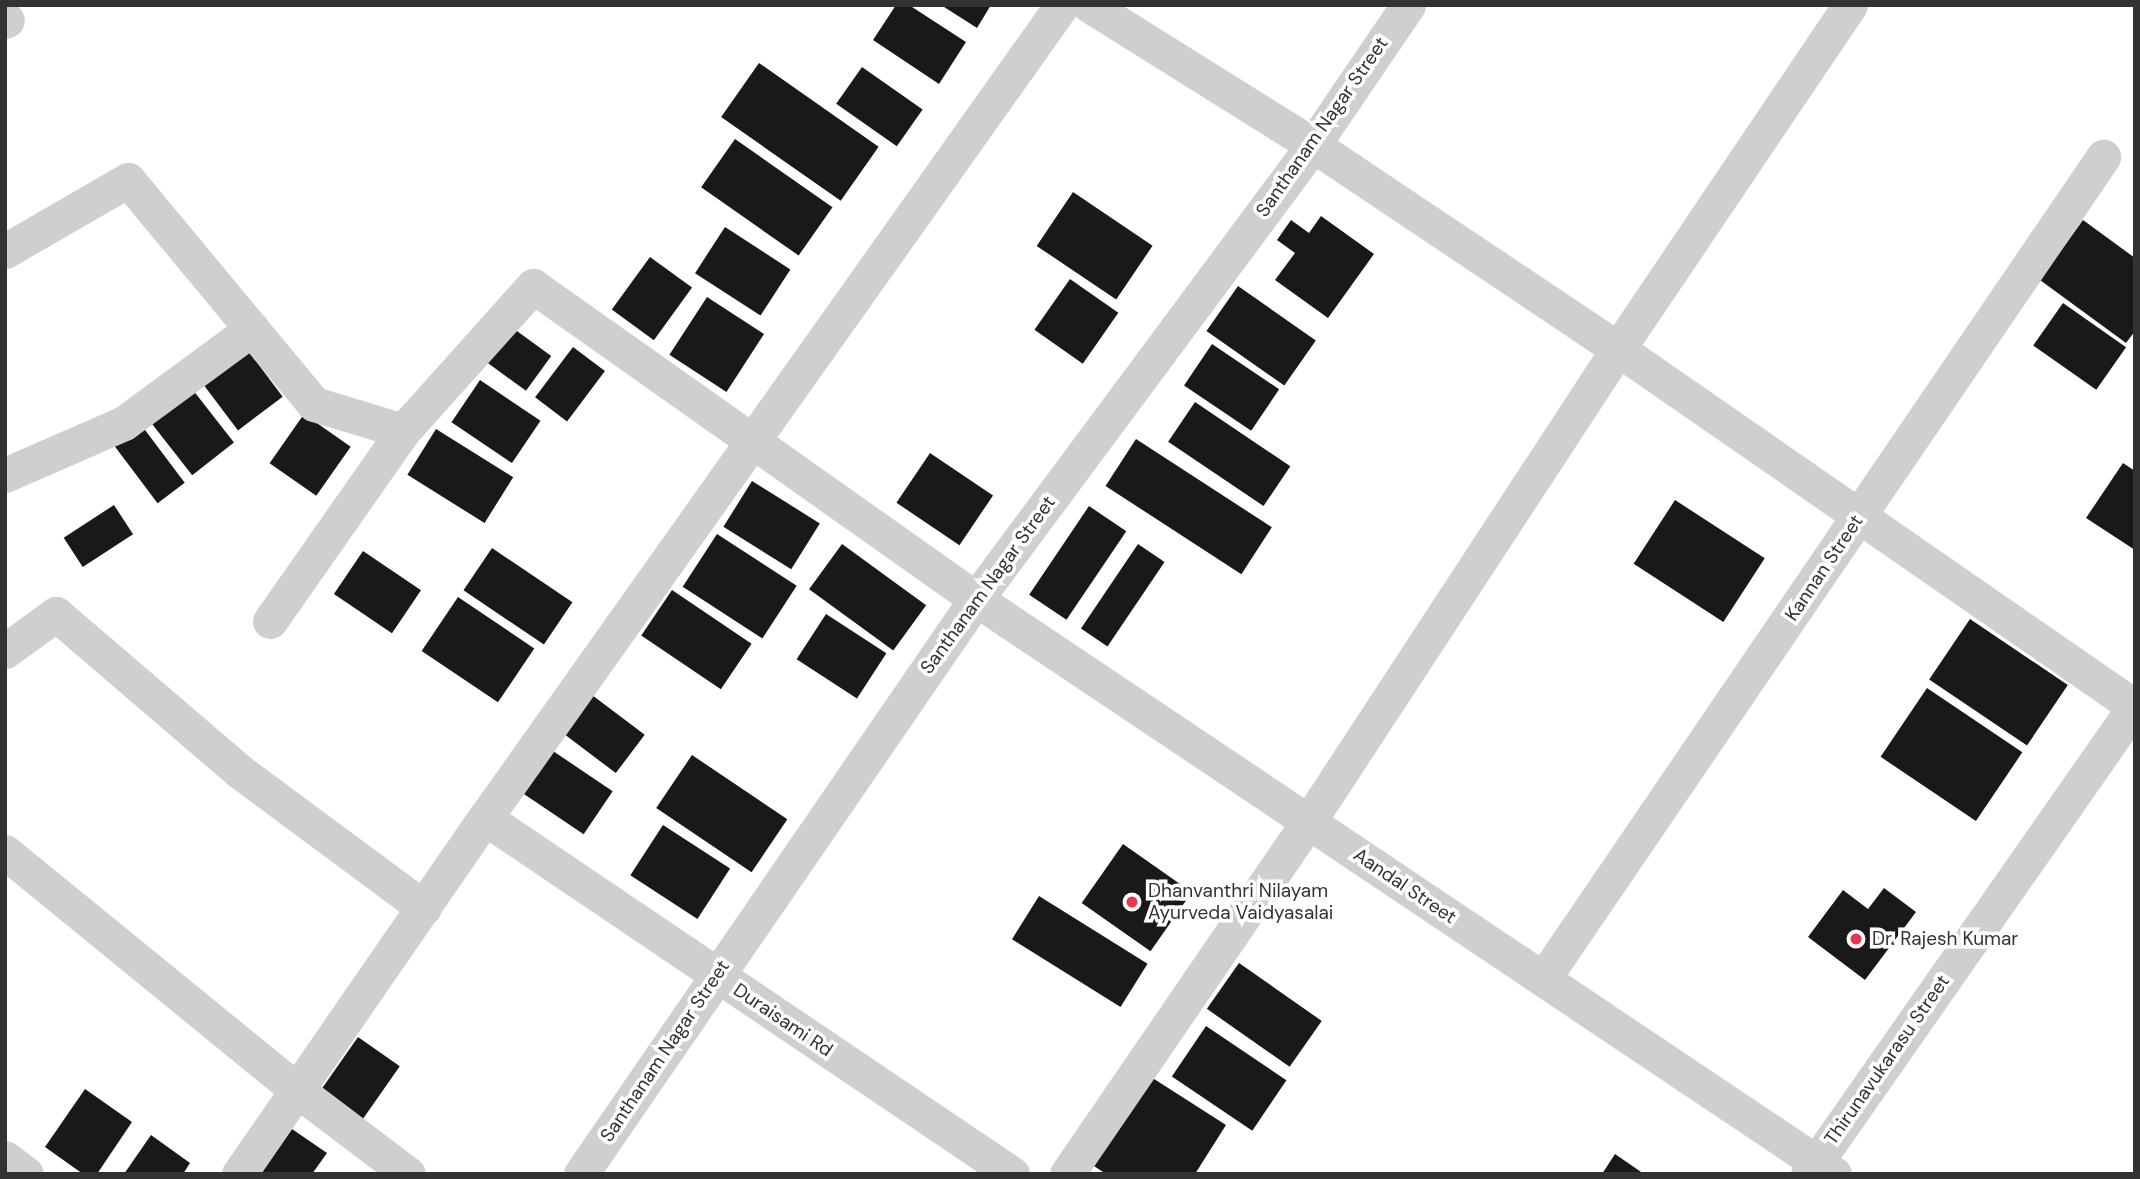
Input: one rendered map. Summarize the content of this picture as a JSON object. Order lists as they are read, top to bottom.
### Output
{
  "streets": {
    "street": [
      "Santhanam Nagar Street",
      "Kannan Street",
      "Aandal Street",
      "Duraisami Rd",
      "Thirunavukarasu Street"
    ]
  },
  "crossings": [
    ["Santhanam Nagar Street", "Aandal Street"],
    ["Santhanam Nagar Street", "Duraisami Rd"],
    ["Kannan Street", "Aandal Street"],
    ["Aandal Street", "Thirunavukarasu Street"]
  ],
  "places": ["Dhanvanthri Nilayam Ayurveda Vaidyasalai", "Dr. Rajesh Kumar"]
}
